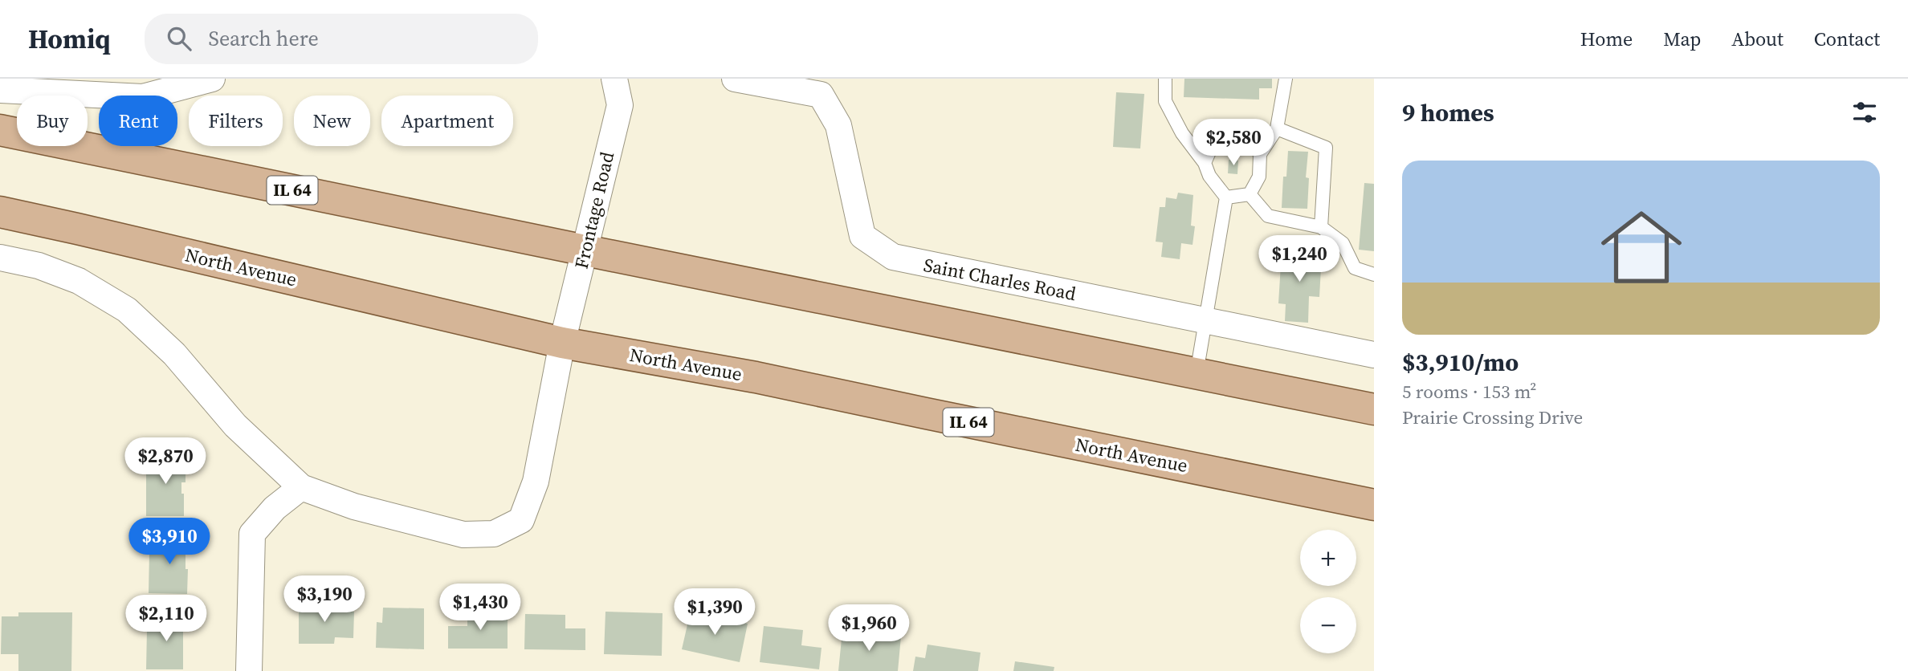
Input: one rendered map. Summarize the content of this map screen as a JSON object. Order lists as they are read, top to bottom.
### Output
{
  "streets": {
    "main road": ["IL 64", "North Avenue"],
    "street": ["Frontage Road", "Saint Charles Road"]
  },
  "crossings": [
    ["IL 64", "Frontage Road"],
    ["Frontage Road", "North Avenue"]
  ],
  "page": {
    "header": "Homiq",
    "search": "Search here",
    "nav": [
      "Home",
      "Map",
      "About",
      "Contact"
    ],
    "heading": "9 homes",
    "chip": [
      "Buy",
      "Rent",
      "Filters",
      "New",
      "Apartment"
    ],
    "price": [
      "$2,580",
      "$1,240",
      "$2,870",
      "$3,910",
      "$3,190",
      "$1,430",
      "$1,390",
      "$2,110",
      "$1,960"
    ],
    "list": [
      {
        "name": "$3,910/mo",
        "note": "5 rooms · 153 m² · Prairie Crossing Drive"
      }
    ],
    "map_buttons": ["+", "−"]
  }
}
